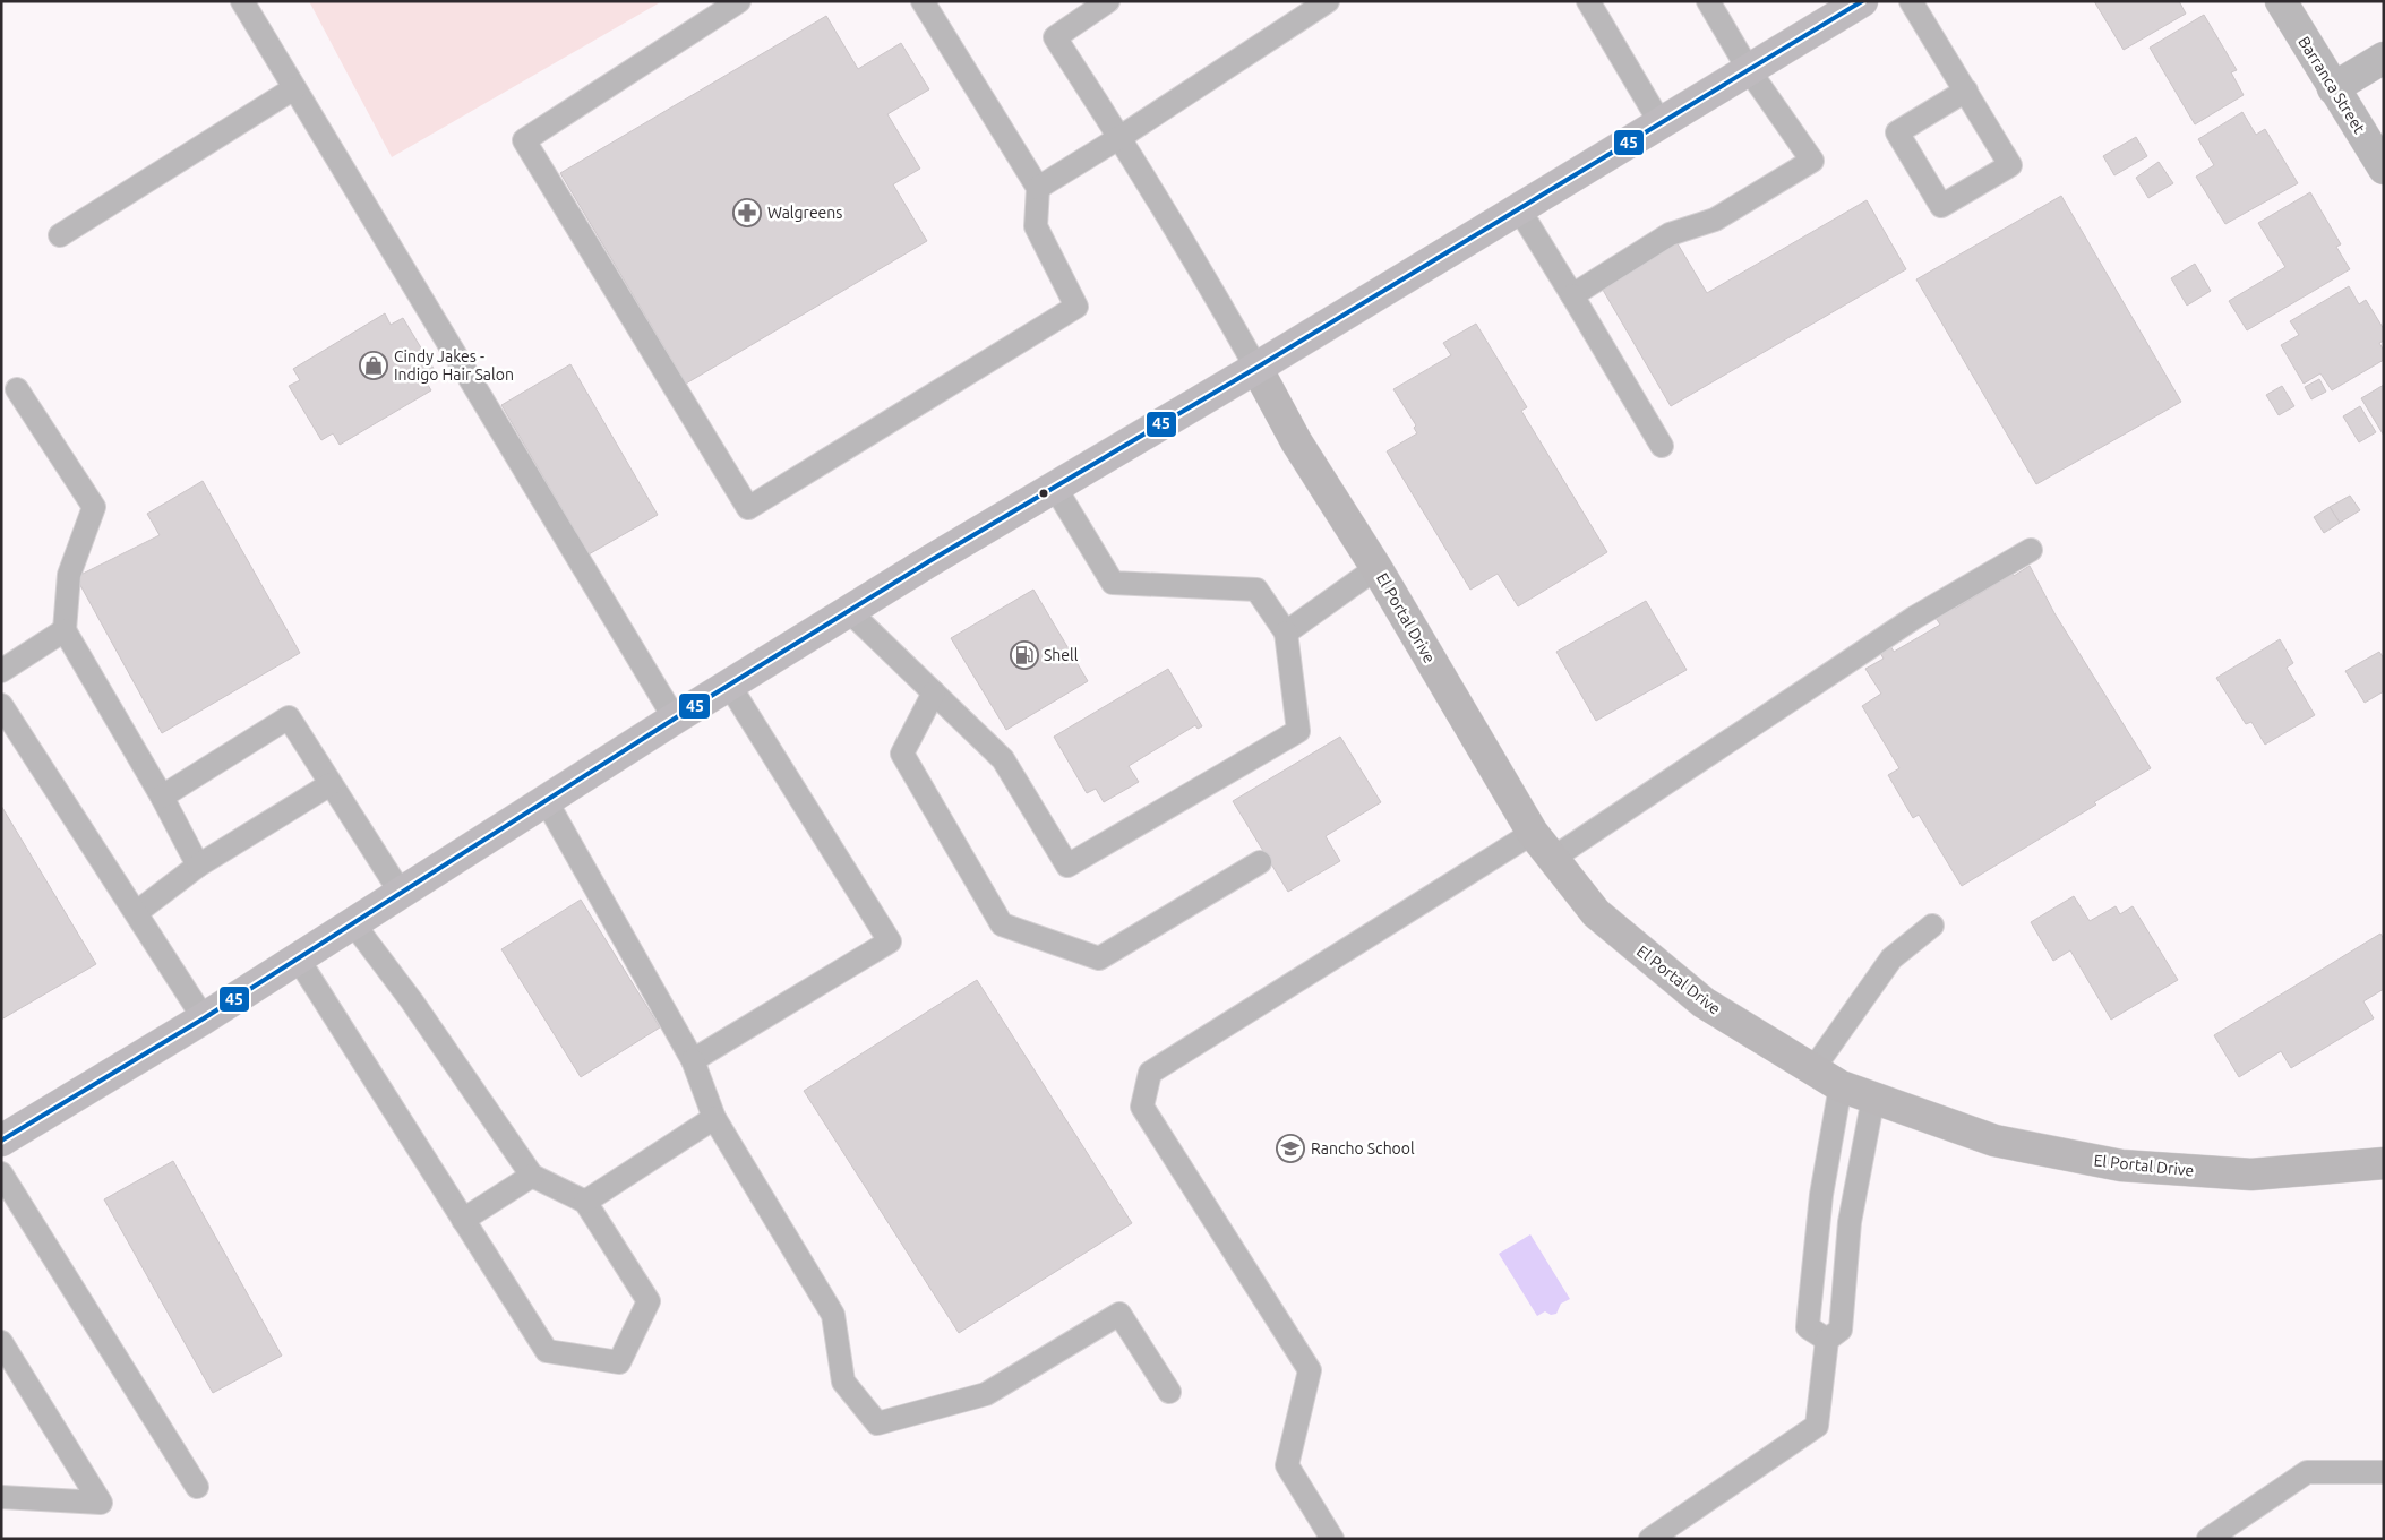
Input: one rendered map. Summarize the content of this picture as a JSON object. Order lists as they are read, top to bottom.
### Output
{
  "streets": {
    "main road": ["El Portal Drive"],
    "street": ["Barranca Street"]
  },
  "places": {
    "pharmacy": ["Walgreens"],
    "shop": ["Cindy Jakes - Indigo Hair Salon"],
    "fuel station": ["Shell"],
    "school or university": ["Rancho School"]
  },
  "lines": ["transit line 45"]
}
